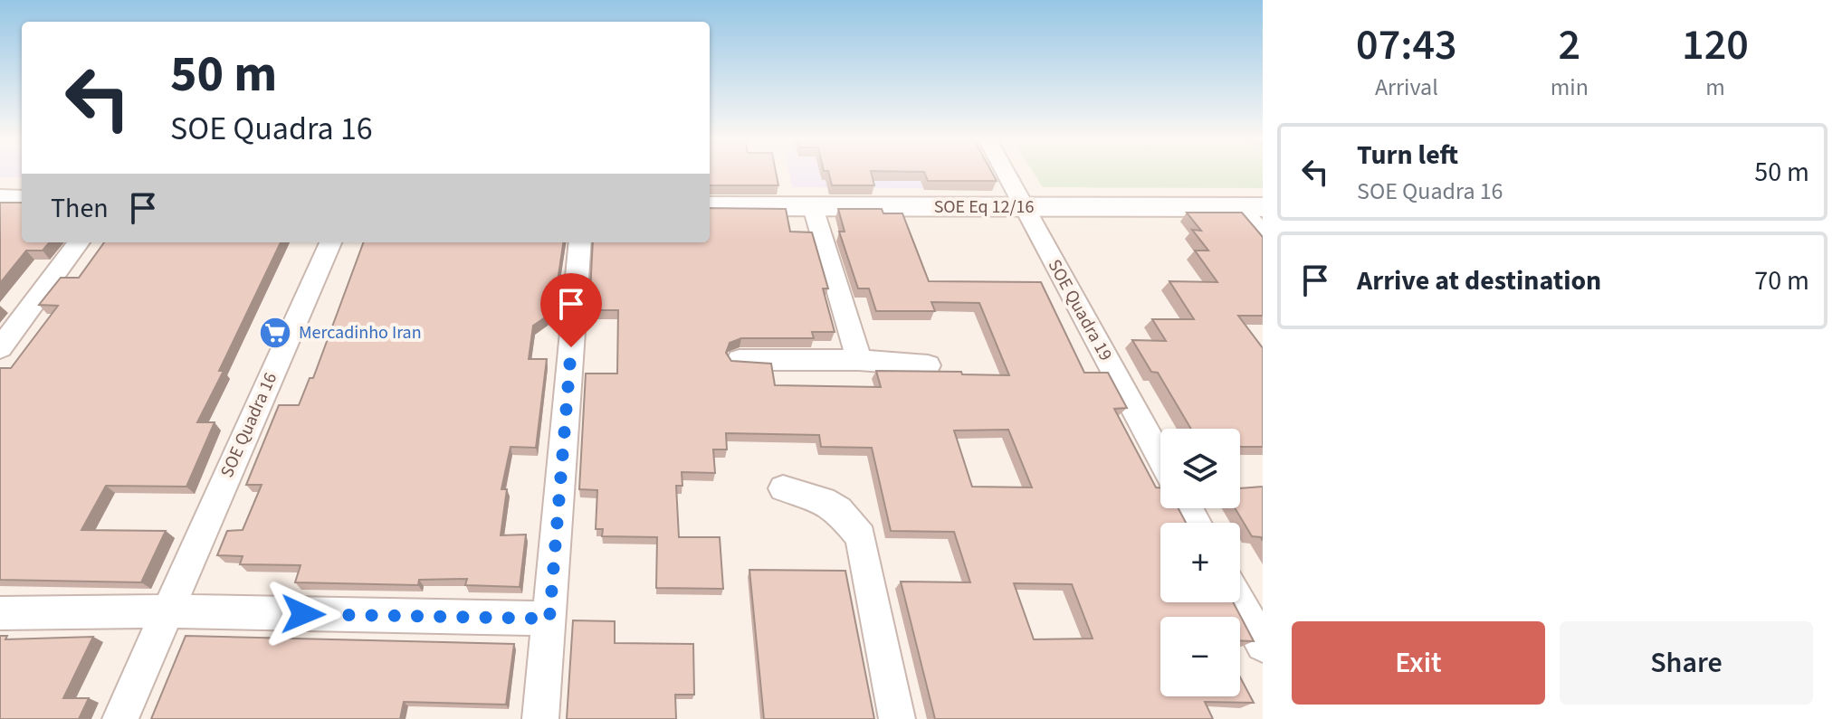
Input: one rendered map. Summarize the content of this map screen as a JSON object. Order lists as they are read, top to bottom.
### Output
{
  "streets": {
    "street": ["SOE Eq 12/16", "SOE Quadra 19", "SOE Quadra 16"]
  },
  "crossings": [
    ["SOE Eq 12/16", "SOE Quadra 19"]
  ],
  "places": {
    "supermarket": ["Mercadinho Iran"]
  },
  "page": {
    "eta": [
      "07:43",
      "Arrival",
      "2",
      "min",
      "120",
      "m"
    ],
    "turn": ["50 m", "SOE Quadra 16"],
    "list": [
      {
        "name": "Turn left",
        "note": "SOE Quadra 16",
        "value": "50 m"
      },
      {
        "name": "Arrive at destination",
        "value": "70 m"
      }
    ],
    "then": "Then",
    "map_buttons": ["+", "−"],
    "buttons": ["Exit", "Share"]
  }
}
